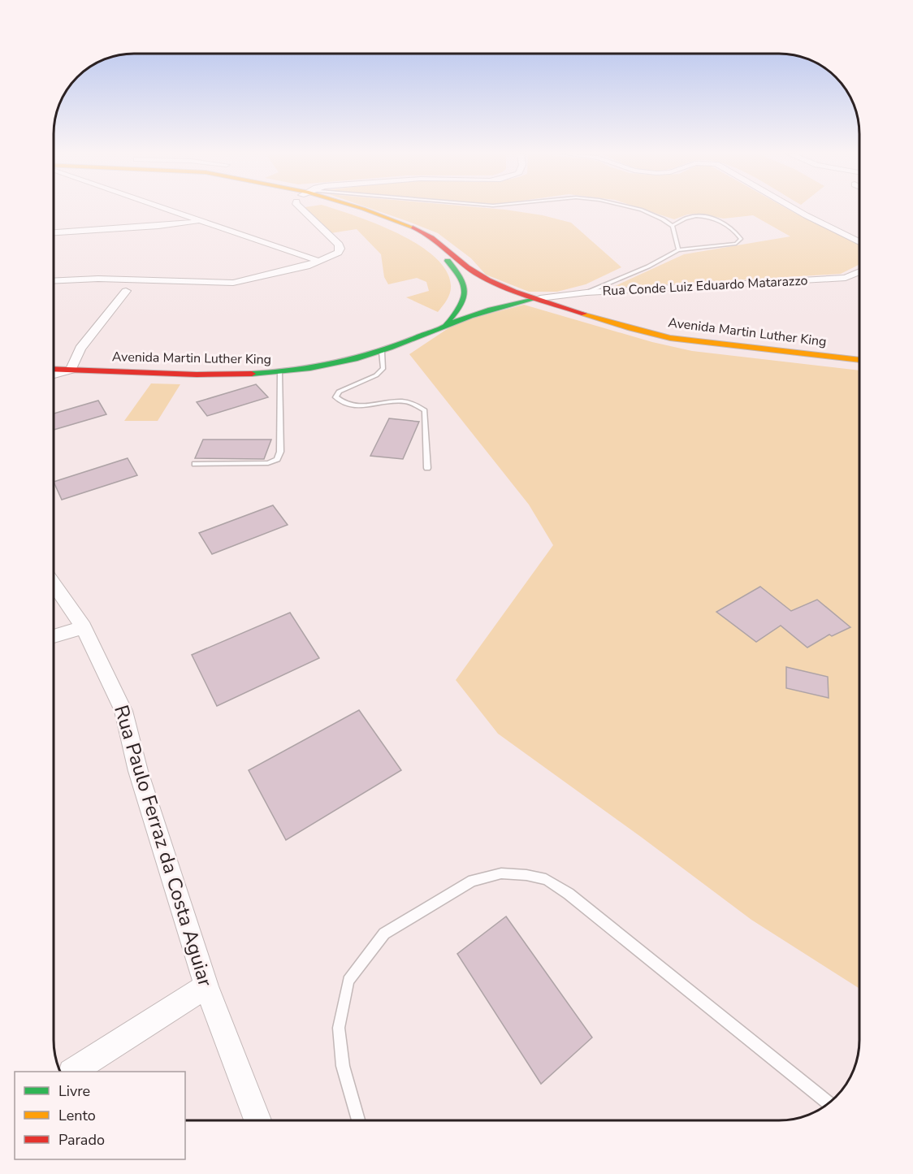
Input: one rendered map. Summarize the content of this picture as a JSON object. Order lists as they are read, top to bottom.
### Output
{
  "streets": {
    "main road": ["Avenida Martin Luther King"],
    "street": ["Rua Conde Luiz Eduardo Matarazzo", "Rua Paulo Ferraz da Costa Aguiar"]
  },
  "crossings": [
    ["Rua Conde Luiz Eduardo Matarazzo", "Avenida Martin Luther King"]
  ],
  "legend": ["Livre", "Lento", "Parado"]
}
